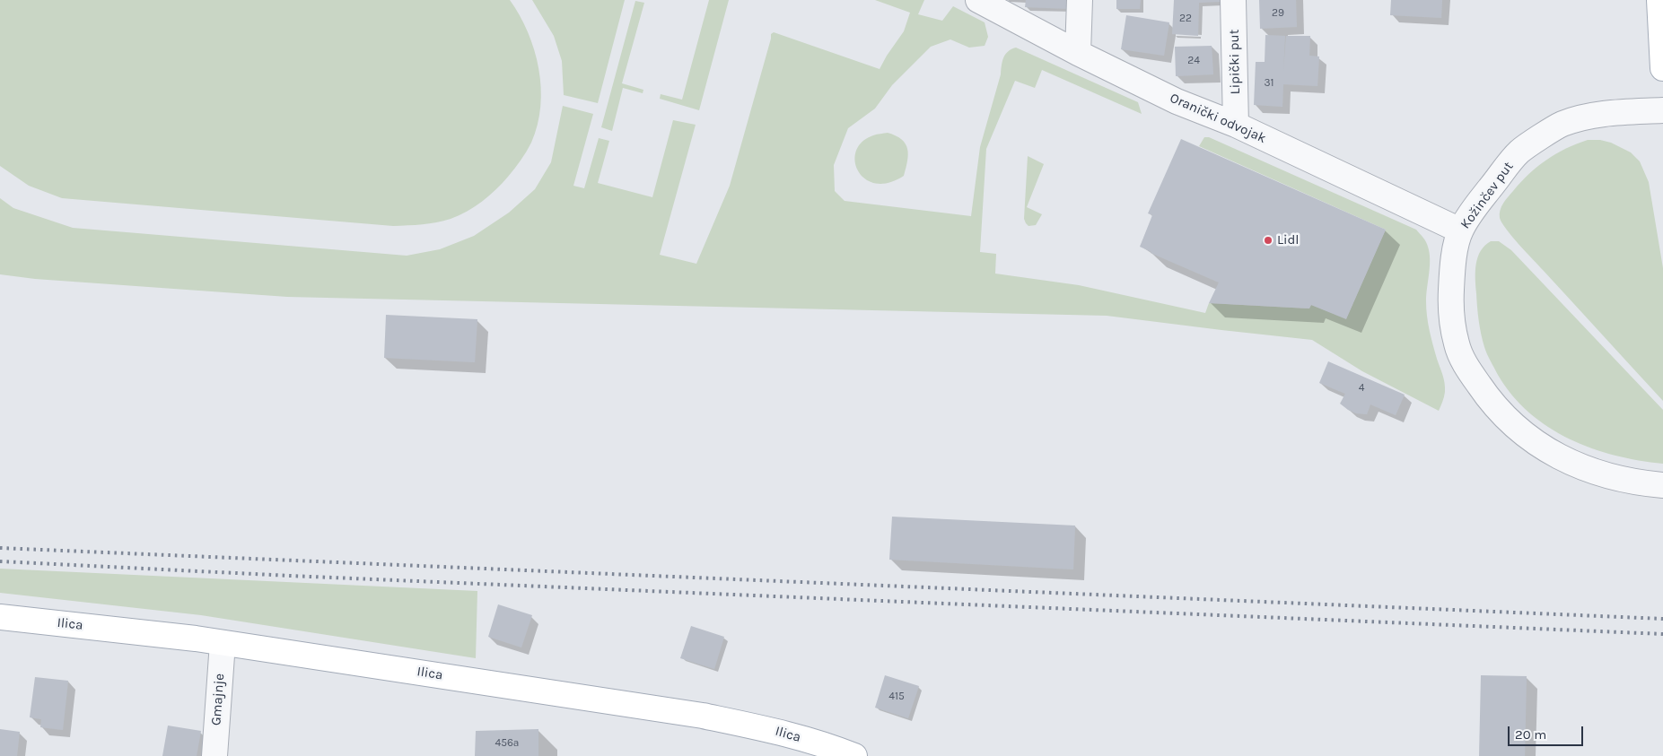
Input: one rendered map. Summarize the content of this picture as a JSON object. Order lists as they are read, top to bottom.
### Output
{
  "streets": {
    "main road": ["Ilica"],
    "street": [
      "Lipički put",
      "Oranički odvojak",
      "Kožinčev put",
      "Gmajnje"
    ]
  },
  "crossings": [
    ["Lipički put", "Oranički odvojak"],
    ["Oranički odvojak", "Kožinčev put"],
    ["Ilica", "Gmajnje"]
  ],
  "places": ["Lidl"],
  "house_numbers": [
    "29",
    "22",
    "24",
    "31",
    "4",
    "415",
    "456a"
  ],
  "scale_bar": "20 m"
}
